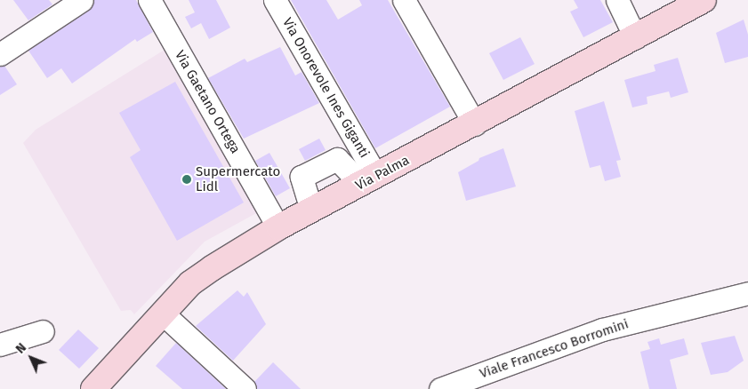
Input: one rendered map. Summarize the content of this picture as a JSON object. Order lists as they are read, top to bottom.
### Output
{
  "streets": {
    "main road": ["Via Palma"],
    "street": ["Via Onorevole Ines Giganti", "Via Gaetano Ortega", "Viale Francesco Borromini"]
  },
  "crossings": [
    ["Via Onorevole Ines Giganti", "Via Palma"],
    ["Via Gaetano Ortega", "Via Palma"]
  ],
  "places": ["Supermercato Lidl"],
  "north": "top left"
}
